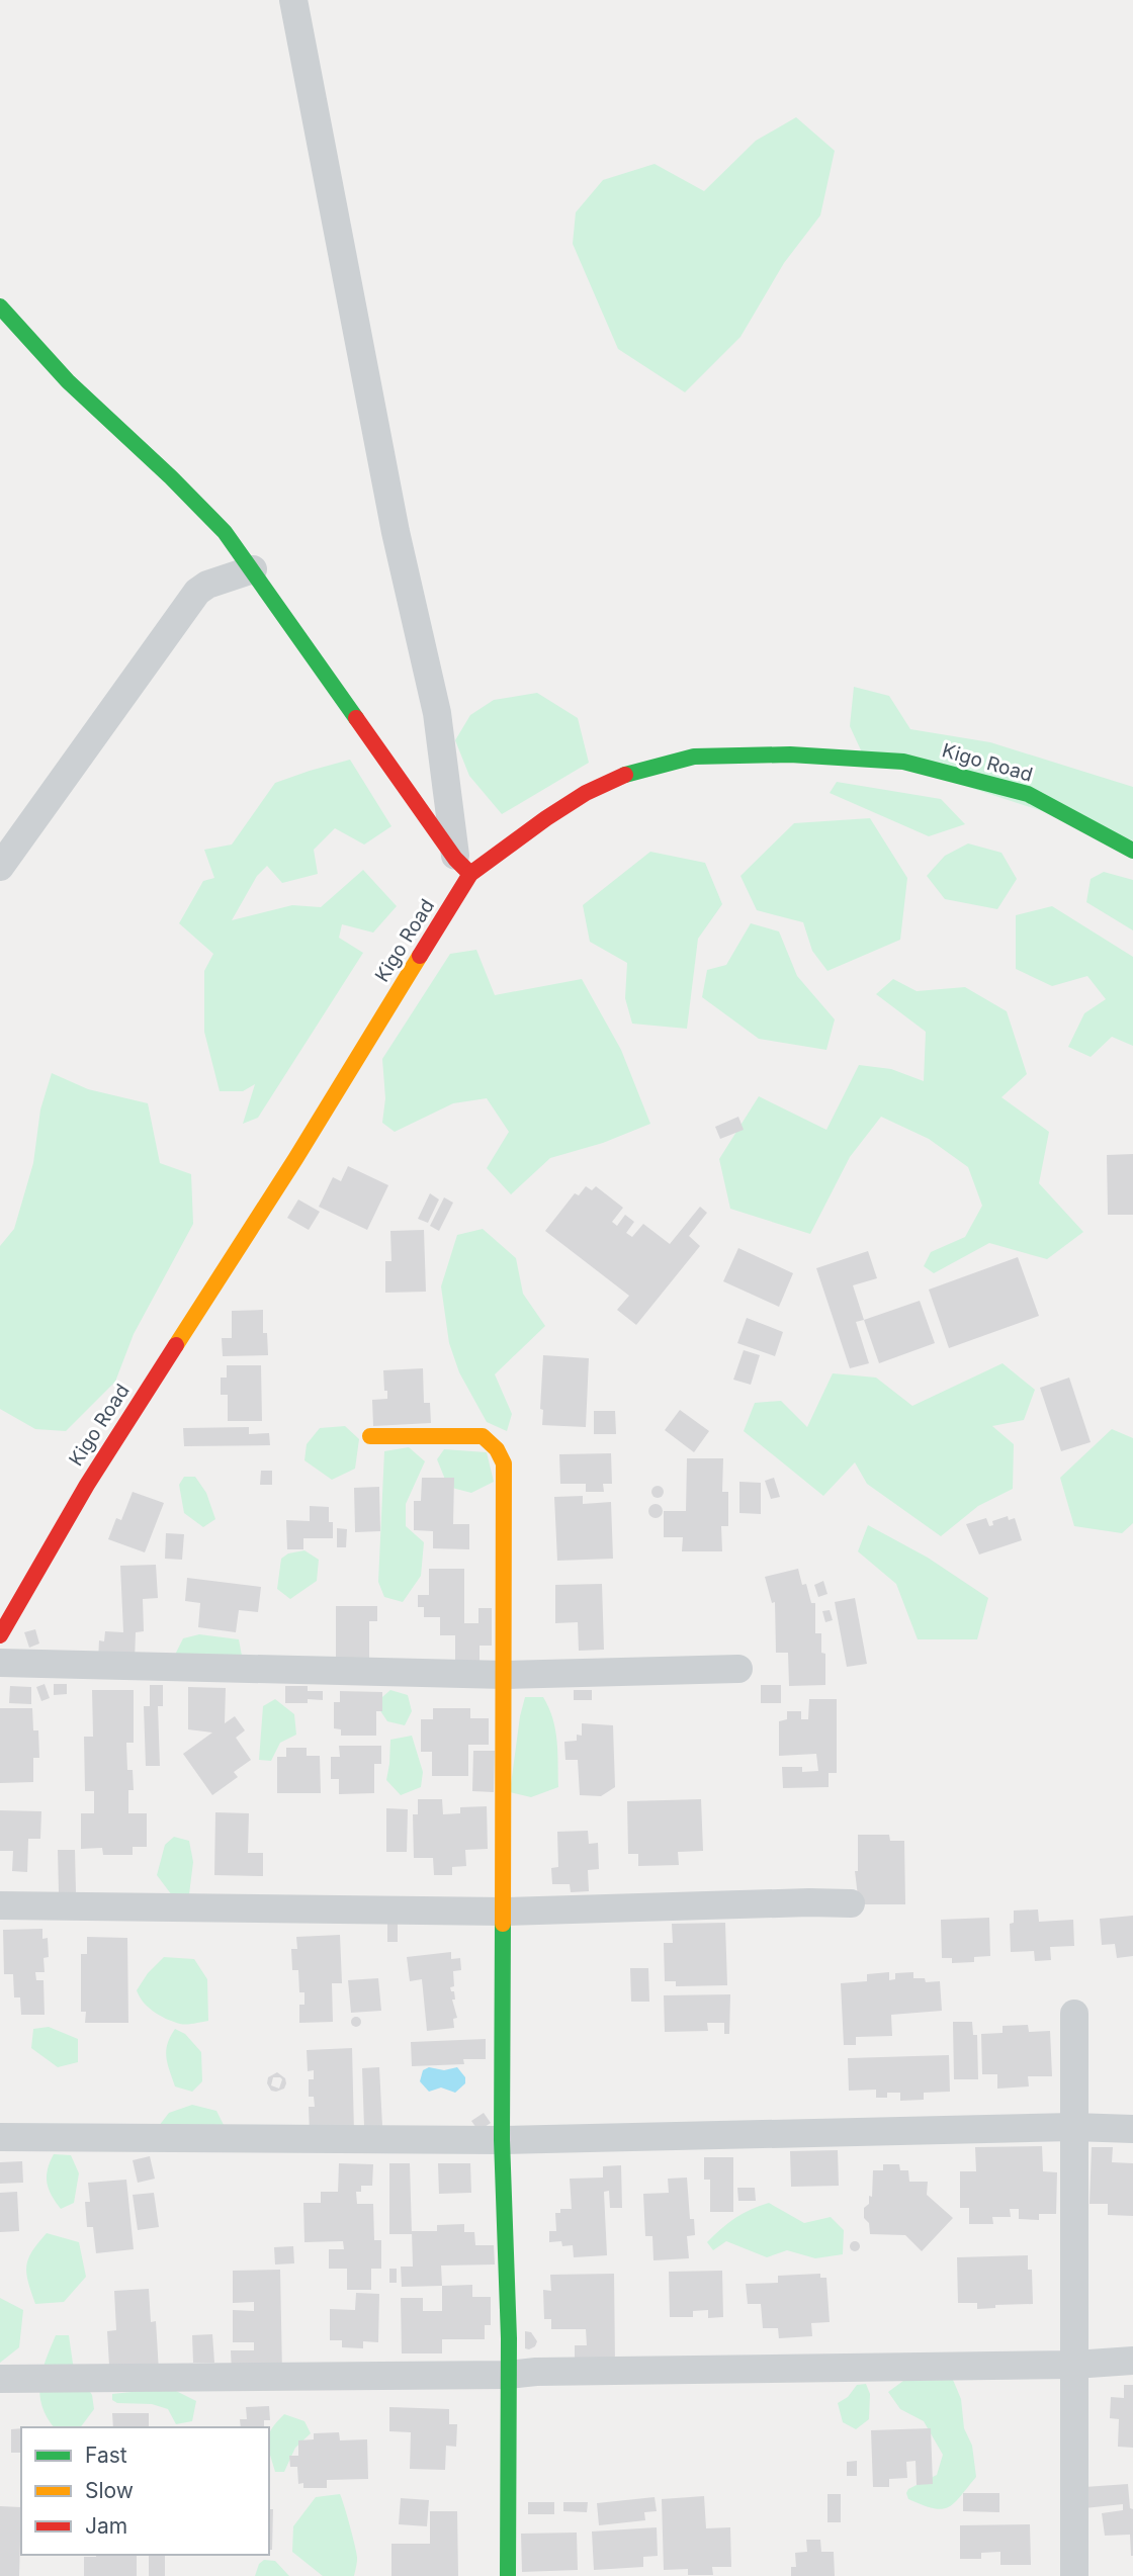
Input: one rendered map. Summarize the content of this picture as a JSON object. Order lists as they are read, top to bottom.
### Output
{
  "streets": {
    "street": ["Kigo Road"]
  },
  "legend": ["Fast", "Slow", "Jam"]
}
